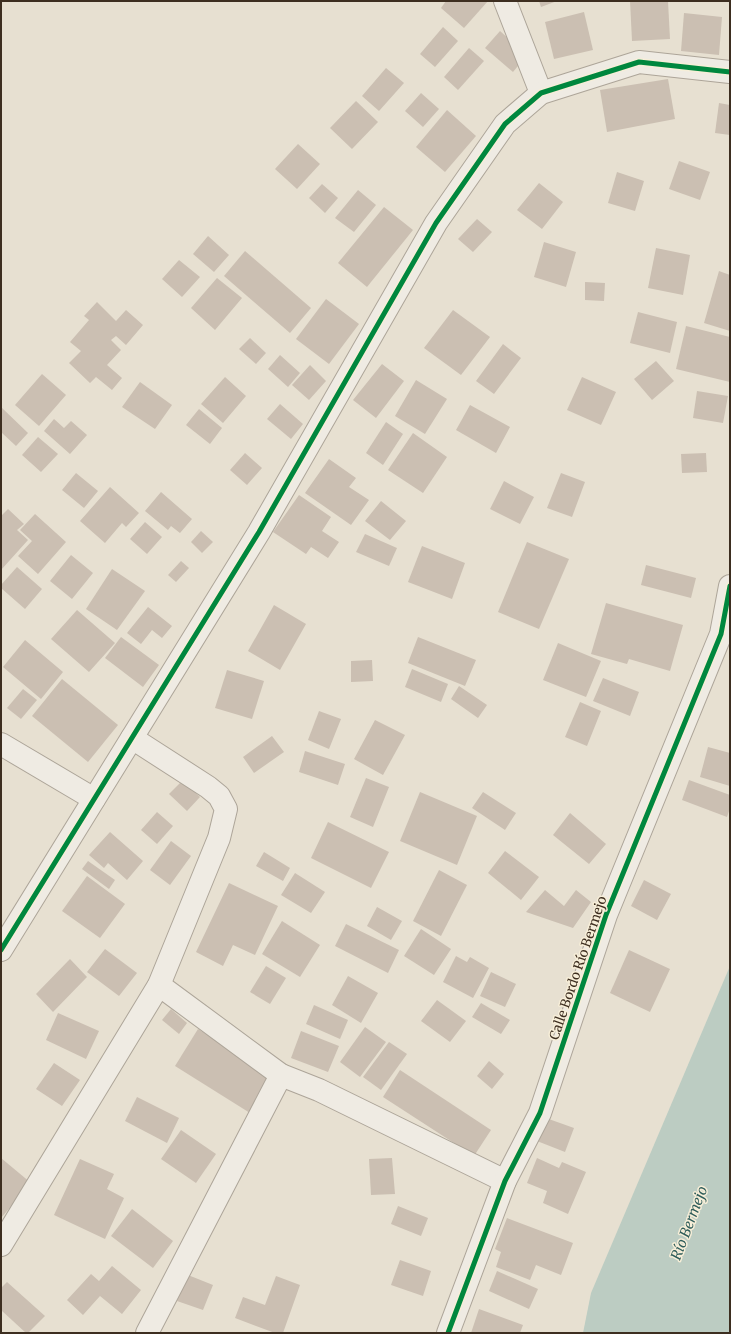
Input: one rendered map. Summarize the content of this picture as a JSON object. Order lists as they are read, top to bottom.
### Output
{
  "streets": {
    "street": ["Calle Bordo Río Bermejo"]
  },
  "water": ["Río Bermejo"]
}
